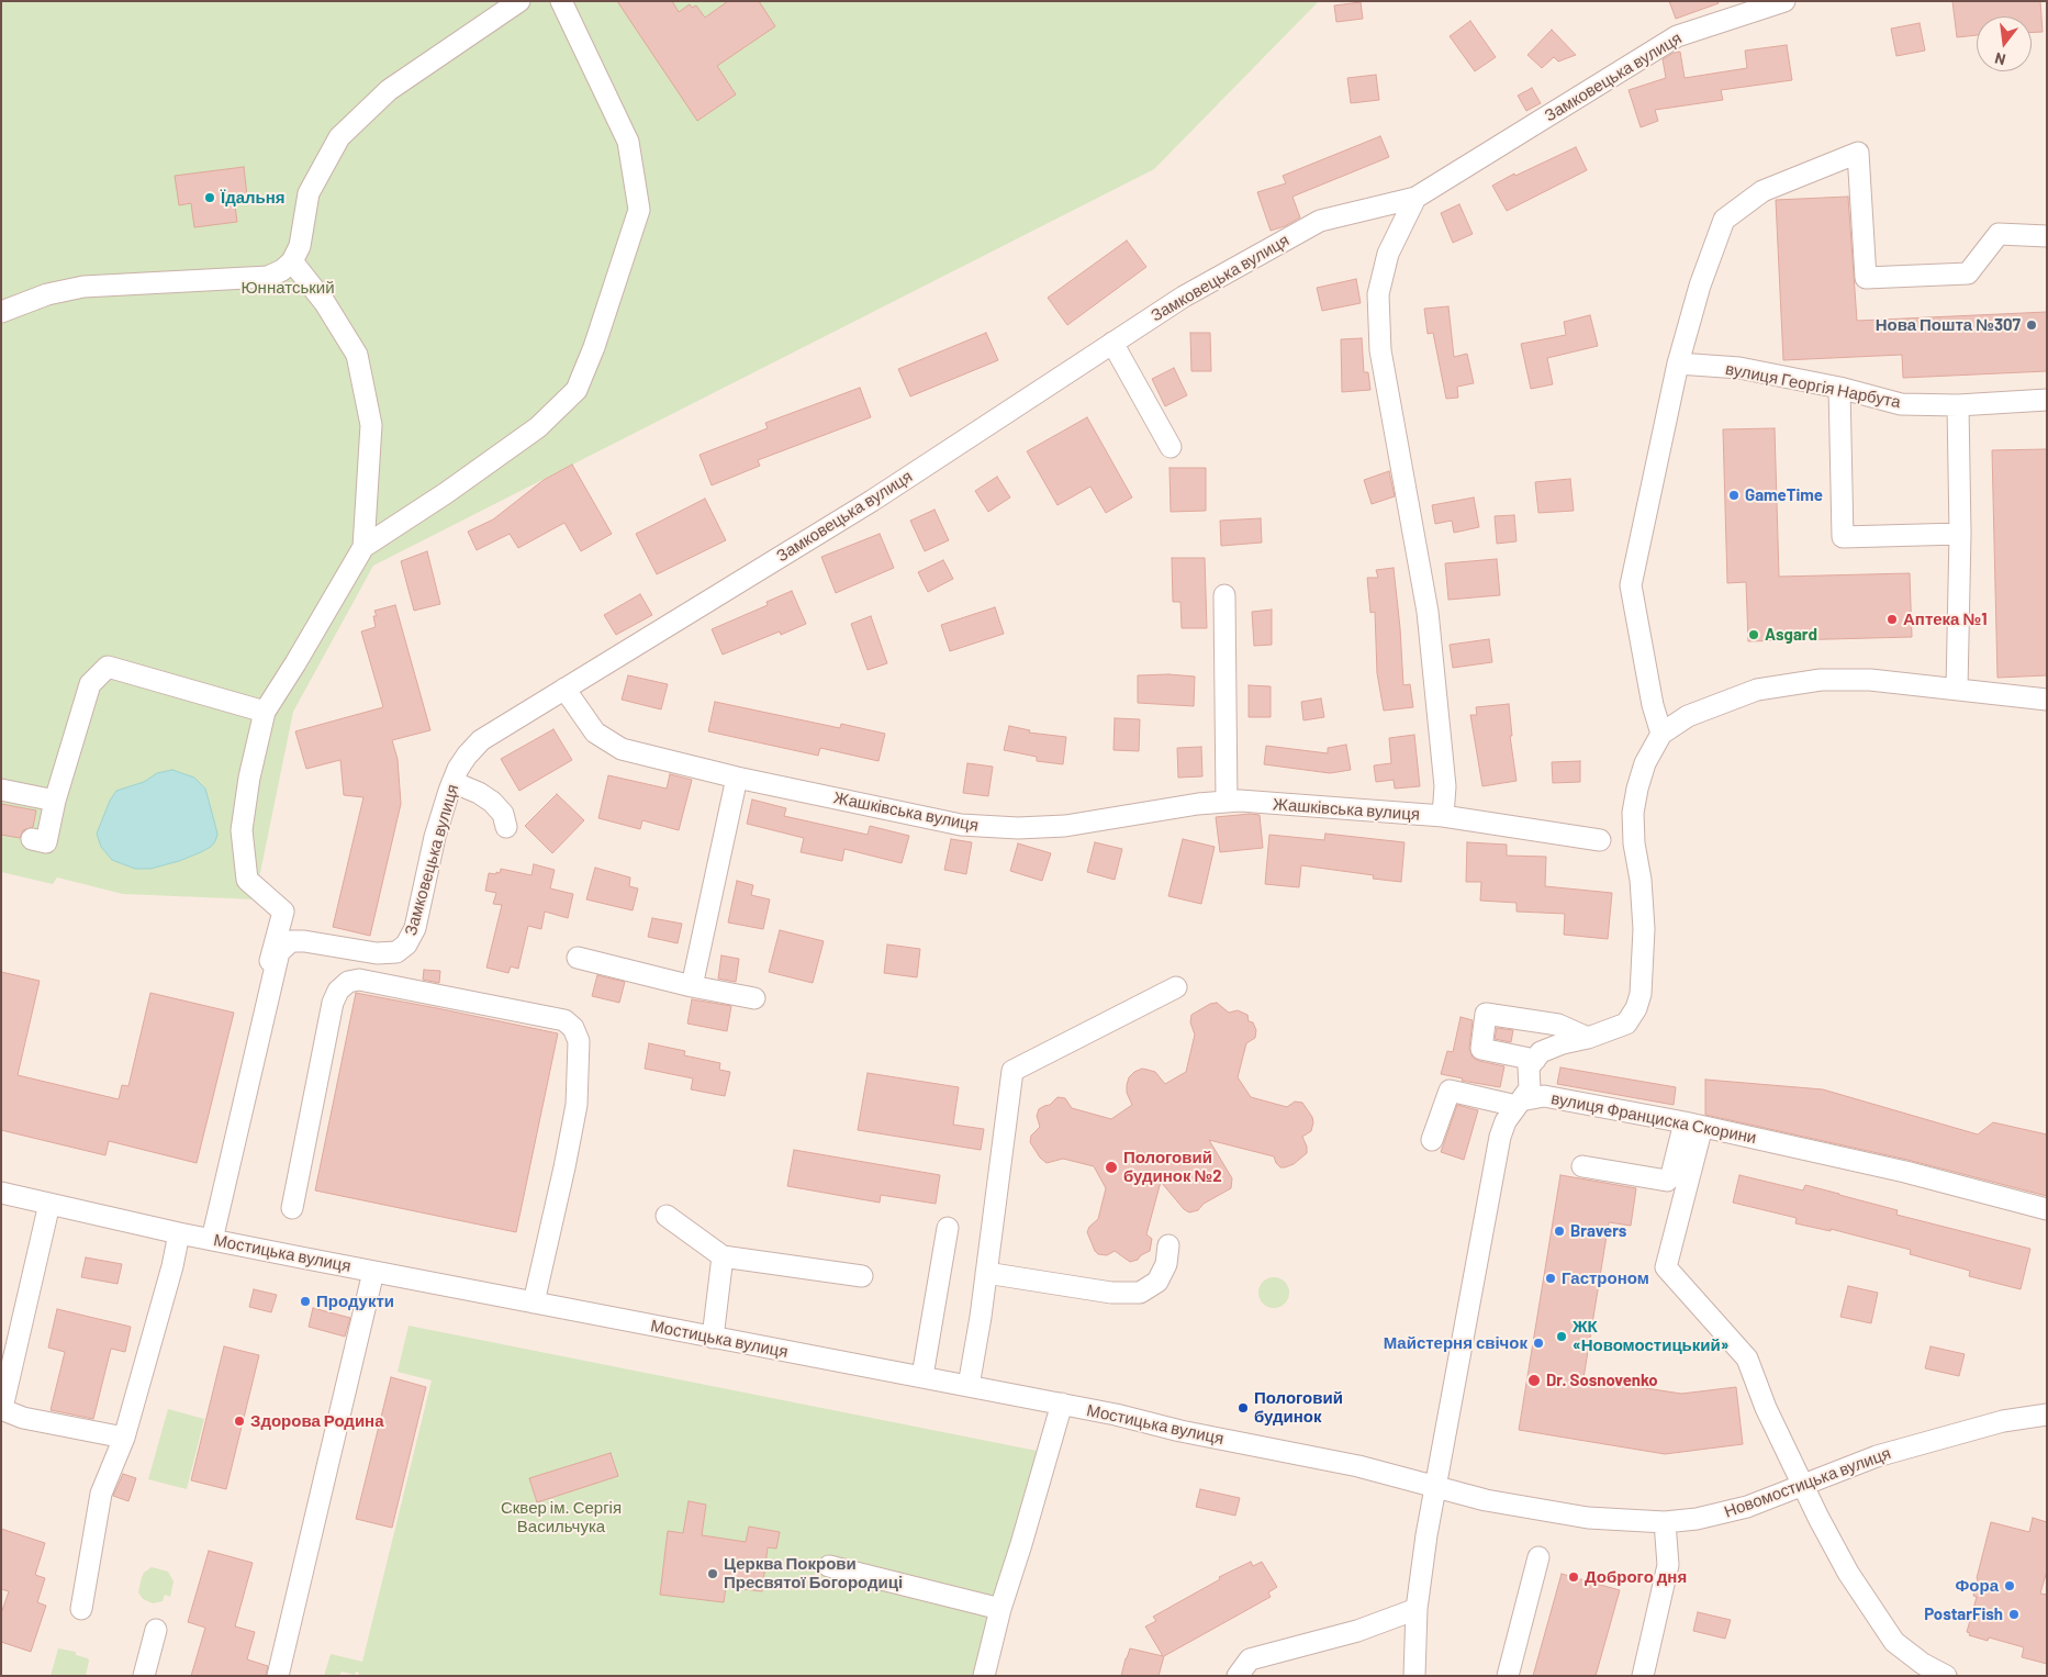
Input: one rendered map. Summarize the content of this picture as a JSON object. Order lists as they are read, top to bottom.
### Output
{
  "streets": {
    "street": [
      "Замковецька вулиця",
      "вулиця Георгія Нарбута",
      "Жашківська вулиця",
      "вулиця Франциска Скорини",
      "Мостицька вулиця",
      "Новомостицька вулиця"
    ]
  },
  "crossings": [
    ["Замковецька вулиця", "Жашківська вулиця"],
    ["Замковецька вулиця", "Мостицька вулиця"],
    ["Мостицька вулиця", "Новомостицька вулиця"]
  ],
  "parks": ["Юннатський", "Сквер ім. Сергія Васильчука"],
  "places": [
    "Їдальня",
    "Нова Пошта №307",
    "GameTime",
    "Аптека №1",
    "Asgard",
    "Пологовий будинок №2",
    "Bravers",
    "Гастроном",
    "Продукти",
    "ЖК «Новомостицький»",
    "Майстерня свічок",
    "Dr. Sosnovenko",
    "Пологовий будинок",
    "Здорова Родина",
    "Церква Покрови Пресвятої Богородиці",
    "Доброго дня",
    "Фора",
    "PostarFish"
  ],
  "north": "bottom"
}
